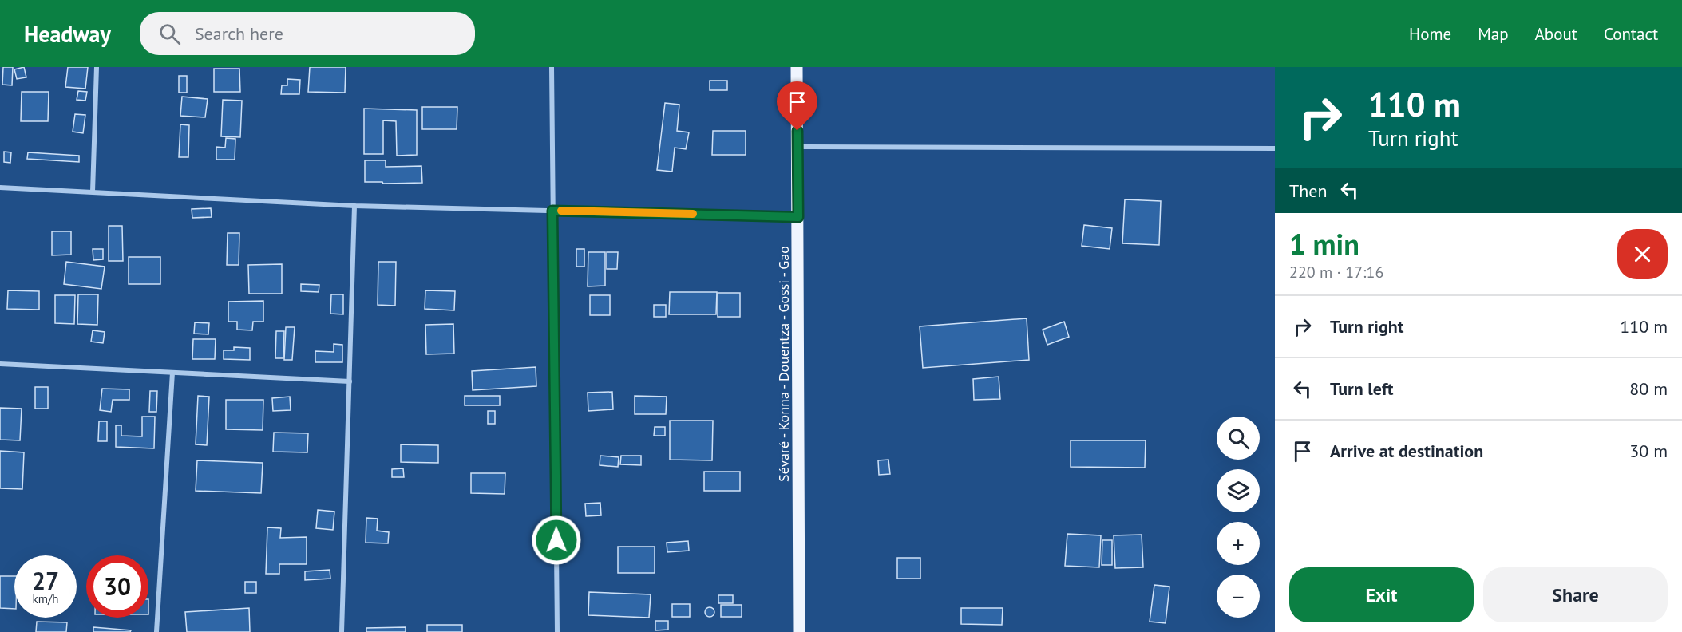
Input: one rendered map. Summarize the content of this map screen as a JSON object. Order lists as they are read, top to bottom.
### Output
{
  "streets": {
    "main road": ["Sévaré - Konna - Douentza - Gossi - Gao"]
  },
  "page": {
    "header": "Headway",
    "search": "Search here",
    "nav": [
      "Home",
      "Map",
      "About",
      "Contact"
    ],
    "turn": ["110 m", "Turn right"],
    "then": "Then",
    "heading": ["1 min", "220 m · 17:16"],
    "list": [
      {
        "name": "Turn right",
        "value": "110 m"
      },
      {
        "name": "Turn left",
        "value": "80 m"
      },
      {
        "name": "Arrive at destination",
        "value": "30 m"
      }
    ],
    "map_buttons": ["+", "−"],
    "speed": "27 km/h",
    "limit": "30",
    "buttons": ["Exit", "Share"]
  }
}
